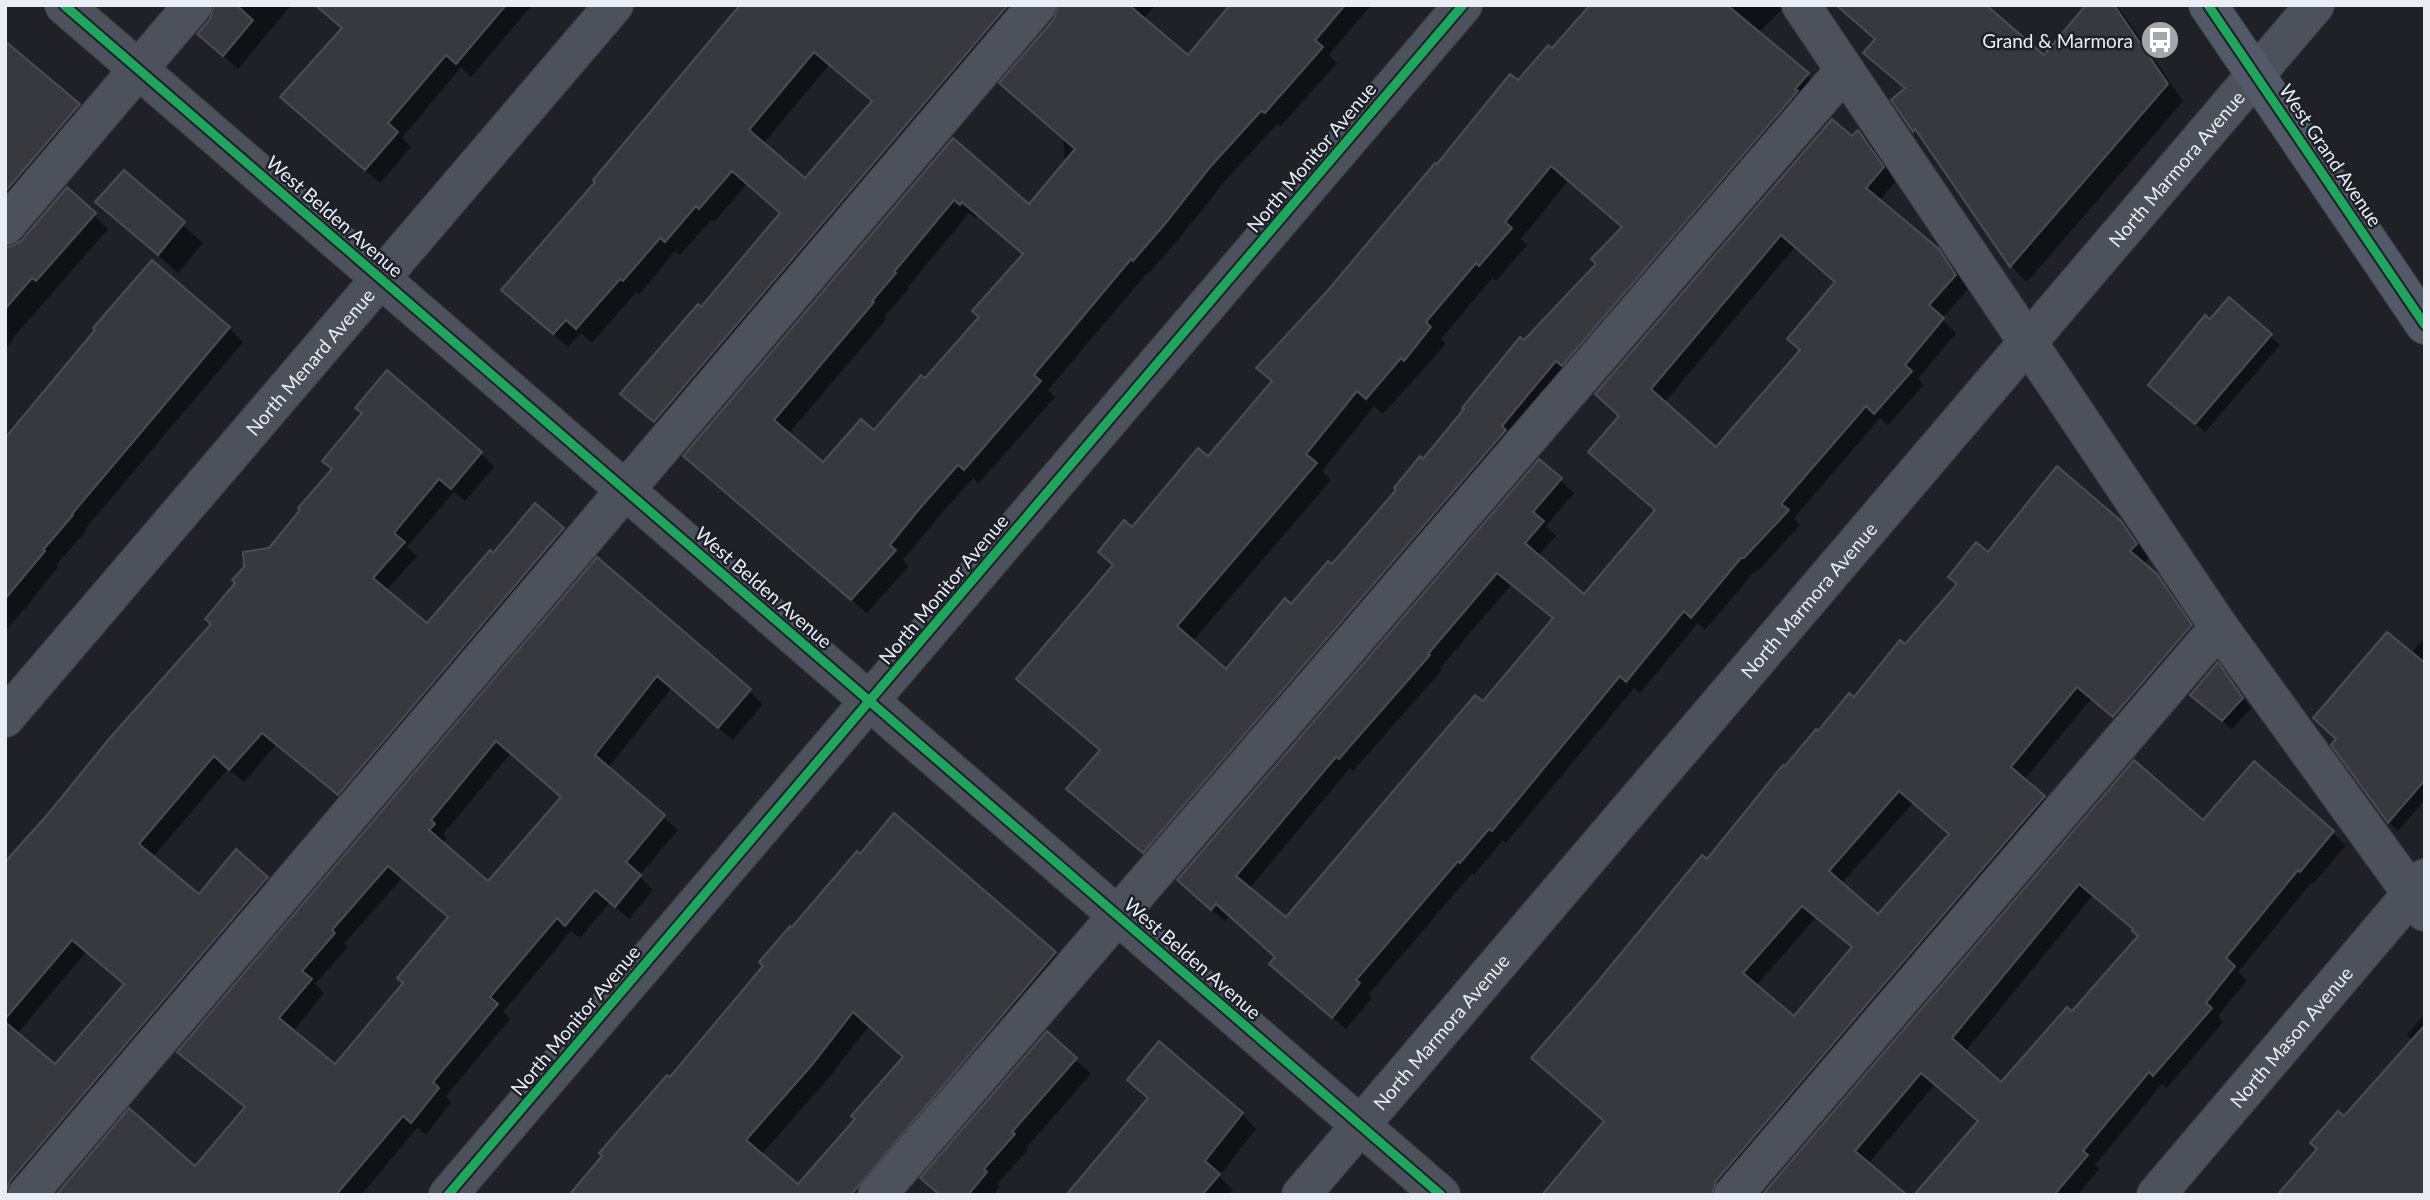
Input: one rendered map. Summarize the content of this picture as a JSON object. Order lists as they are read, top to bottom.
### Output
{
  "streets": {
    "main road": ["West Grand Avenue"],
    "street": [
      "North Monitor Avenue",
      "North Marmora Avenue",
      "West Belden Avenue",
      "North Menard Avenue",
      "North Mason Avenue"
    ]
  },
  "crossings": [
    ["West Grand Avenue", "North Marmora Avenue"],
    ["North Monitor Avenue", "West Belden Avenue"],
    ["North Marmora Avenue", "West Belden Avenue"],
    ["West Belden Avenue", "North Menard Avenue"]
  ],
  "places": {
    "bus stop": ["Grand & Marmora"]
  }
}
